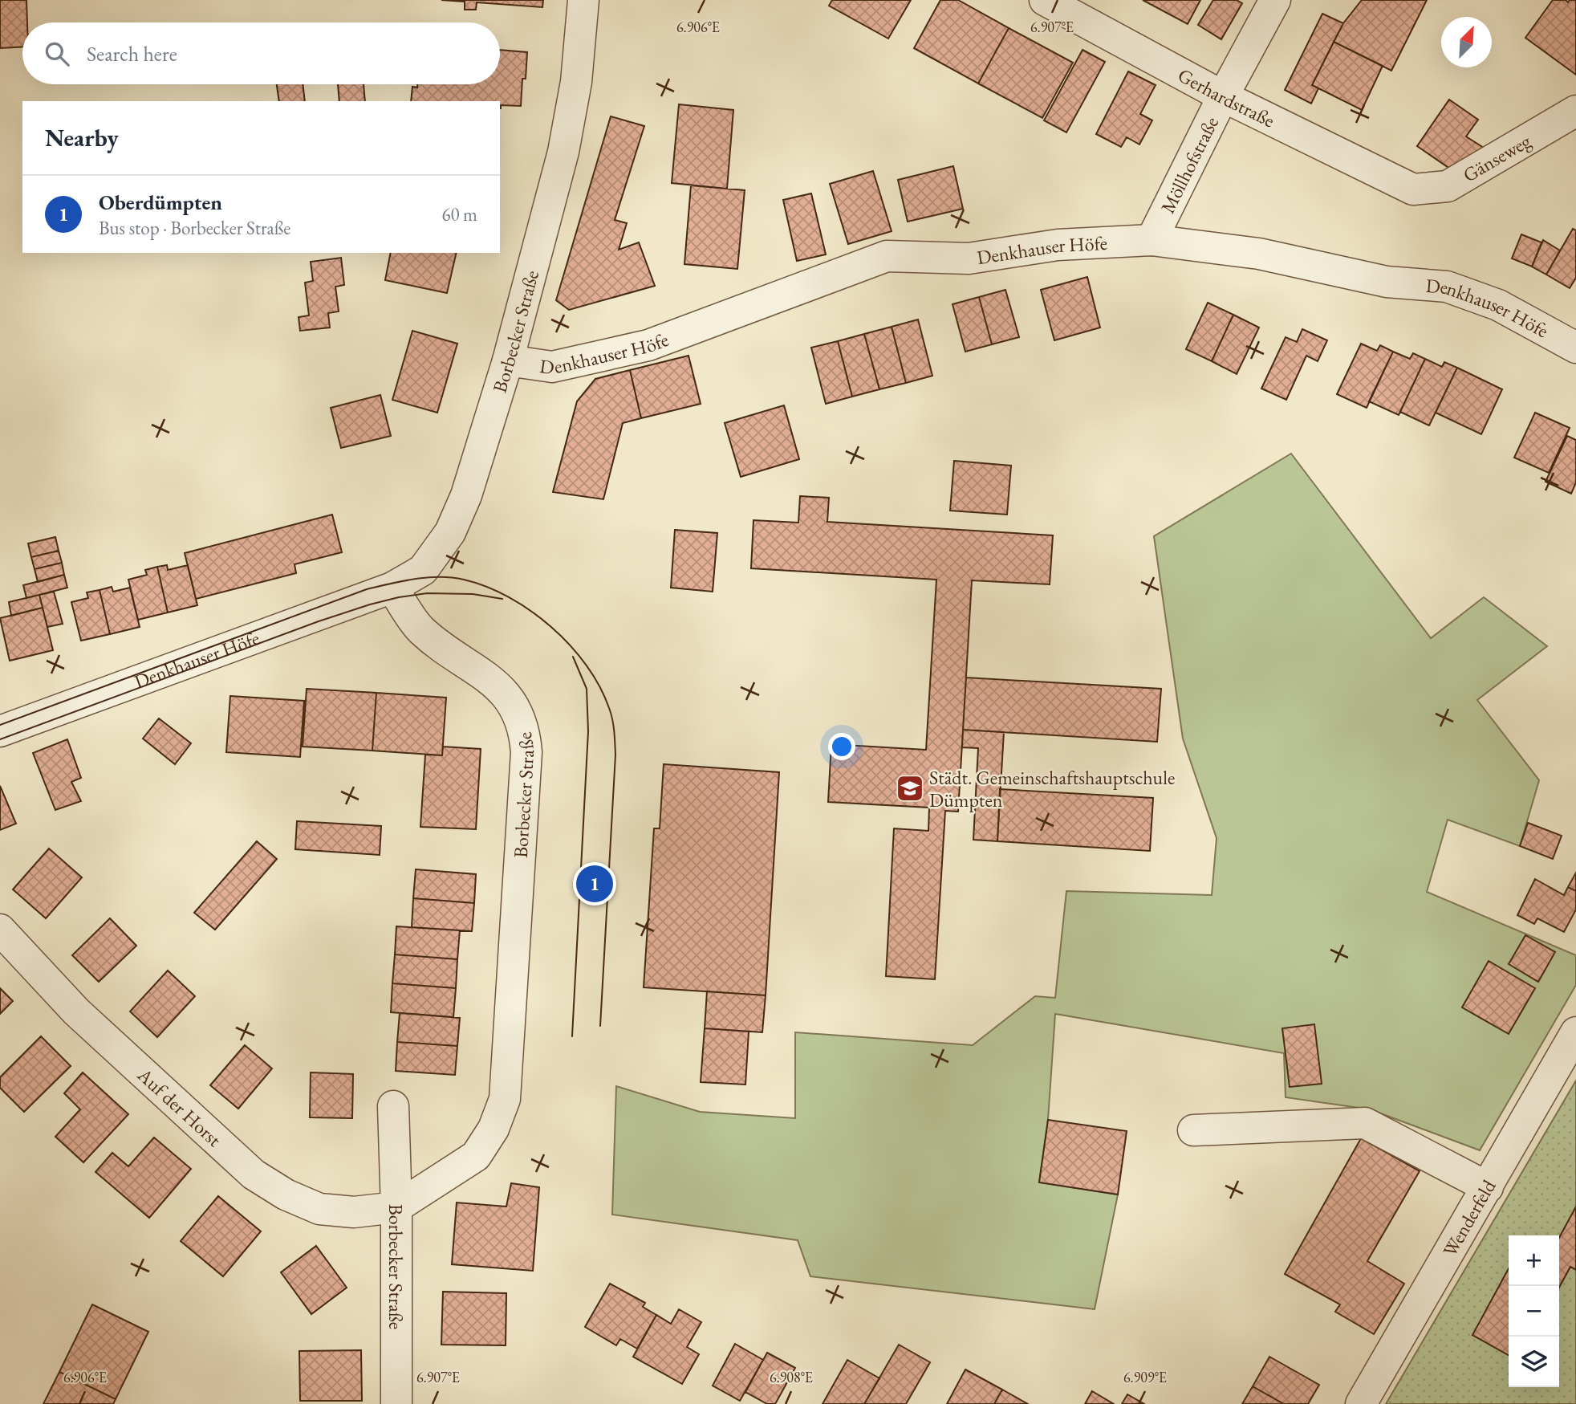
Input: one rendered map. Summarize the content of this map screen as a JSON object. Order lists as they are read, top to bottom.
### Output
{
  "streets": {
    "street": [
      "Gerhardstraße",
      "Gänseweg",
      "Möllhofstraße",
      "Denkhauser Höfe",
      "Borbecker Straße",
      "Auf der Horst",
      "Wenderfeld"
    ]
  },
  "crossings": [
    ["Gerhardstraße", "Gänseweg"],
    ["Gerhardstraße", "Möllhofstraße"],
    ["Möllhofstraße", "Denkhauser Höfe"],
    ["Denkhauser Höfe", "Borbecker Straße"],
    ["Borbecker Straße", "Auf der Horst"]
  ],
  "places": {
    "school or university": ["Städt. Gemeinschaftshauptschule Dümpten"]
  },
  "north": "top right",
  "page": {
    "search": "Search here",
    "heading": "Nearby",
    "list": [
      {
        "mark": "1",
        "name": "Oberdümpten",
        "note": "Bus stop · Borbecker Straße",
        "value": "60 m"
      }
    ],
    "pins": "1",
    "map_buttons": ["+", "−"]
  },
  "coordinates": [
    "6.906°E",
    "6.907°E",
    "6.908°E",
    "6.909°E"
  ]
}
